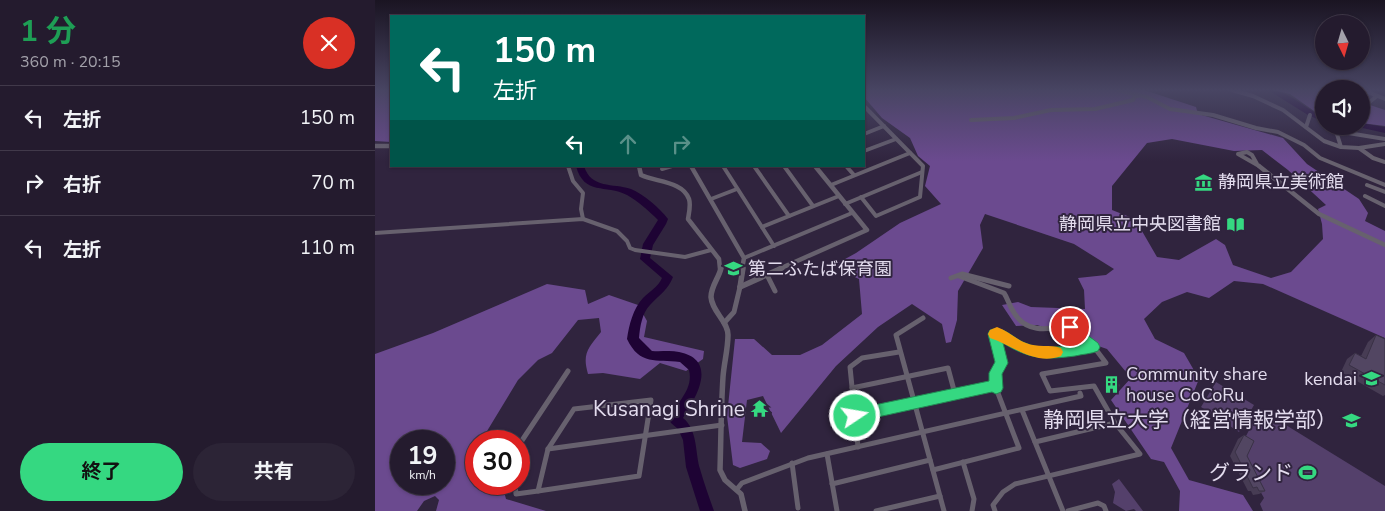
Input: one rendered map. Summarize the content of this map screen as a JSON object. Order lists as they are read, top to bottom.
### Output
{
  "places": {
    "museum": ["静岡県立美術館"],
    "library": ["静岡県立中央図書館"],
    "school or university": ["第二ふたば保育園", "kendai", "静岡県立大学（経営情報学部）"],
    "building": ["Community share house CoCoRu"],
    "temple": ["Kusanagi Shrine"],
    "sports": ["グランド"]
  },
  "north": "bottom",
  "page": {
    "heading": ["1 分", "360 m · 20:15"],
    "turn": ["150 m", "左折"],
    "list": [
      {
        "name": "左折",
        "value": "150 m"
      },
      {
        "name": "右折",
        "value": "70 m"
      },
      {
        "name": "左折",
        "value": "110 m"
      }
    ],
    "speed": "19 km/h",
    "limit": "30",
    "buttons": ["終了", "共有"]
  }
}
